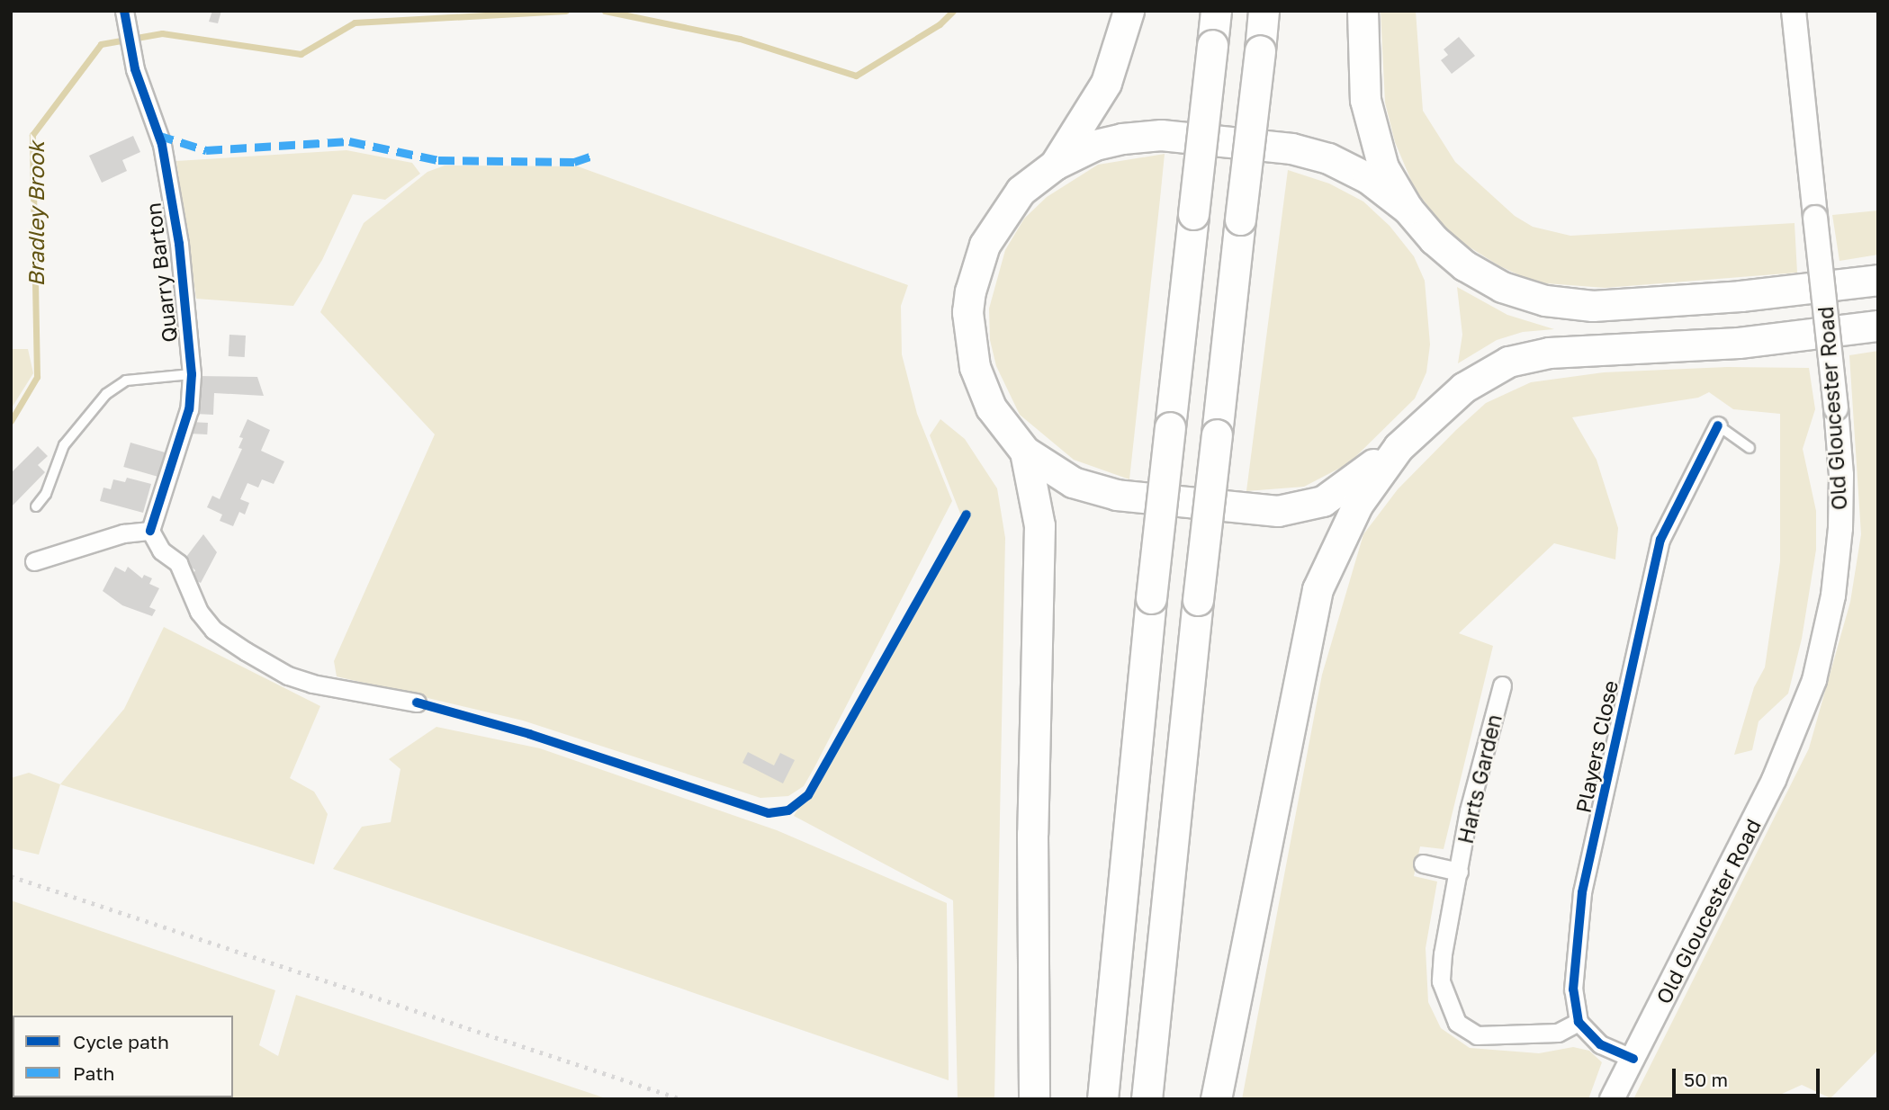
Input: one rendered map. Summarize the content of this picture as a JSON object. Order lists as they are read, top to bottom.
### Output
{
  "streets": {
    "main road": ["Old Gloucester Road"],
    "street": ["Quarry Barton", "Players Close", "Harts Garden"]
  },
  "crossings": [
    ["Players Close", "Harts Garden"]
  ],
  "water": ["Bradley Brook"],
  "legend": ["Cycle path", "Path"],
  "scale_bar": "50 m"
}
